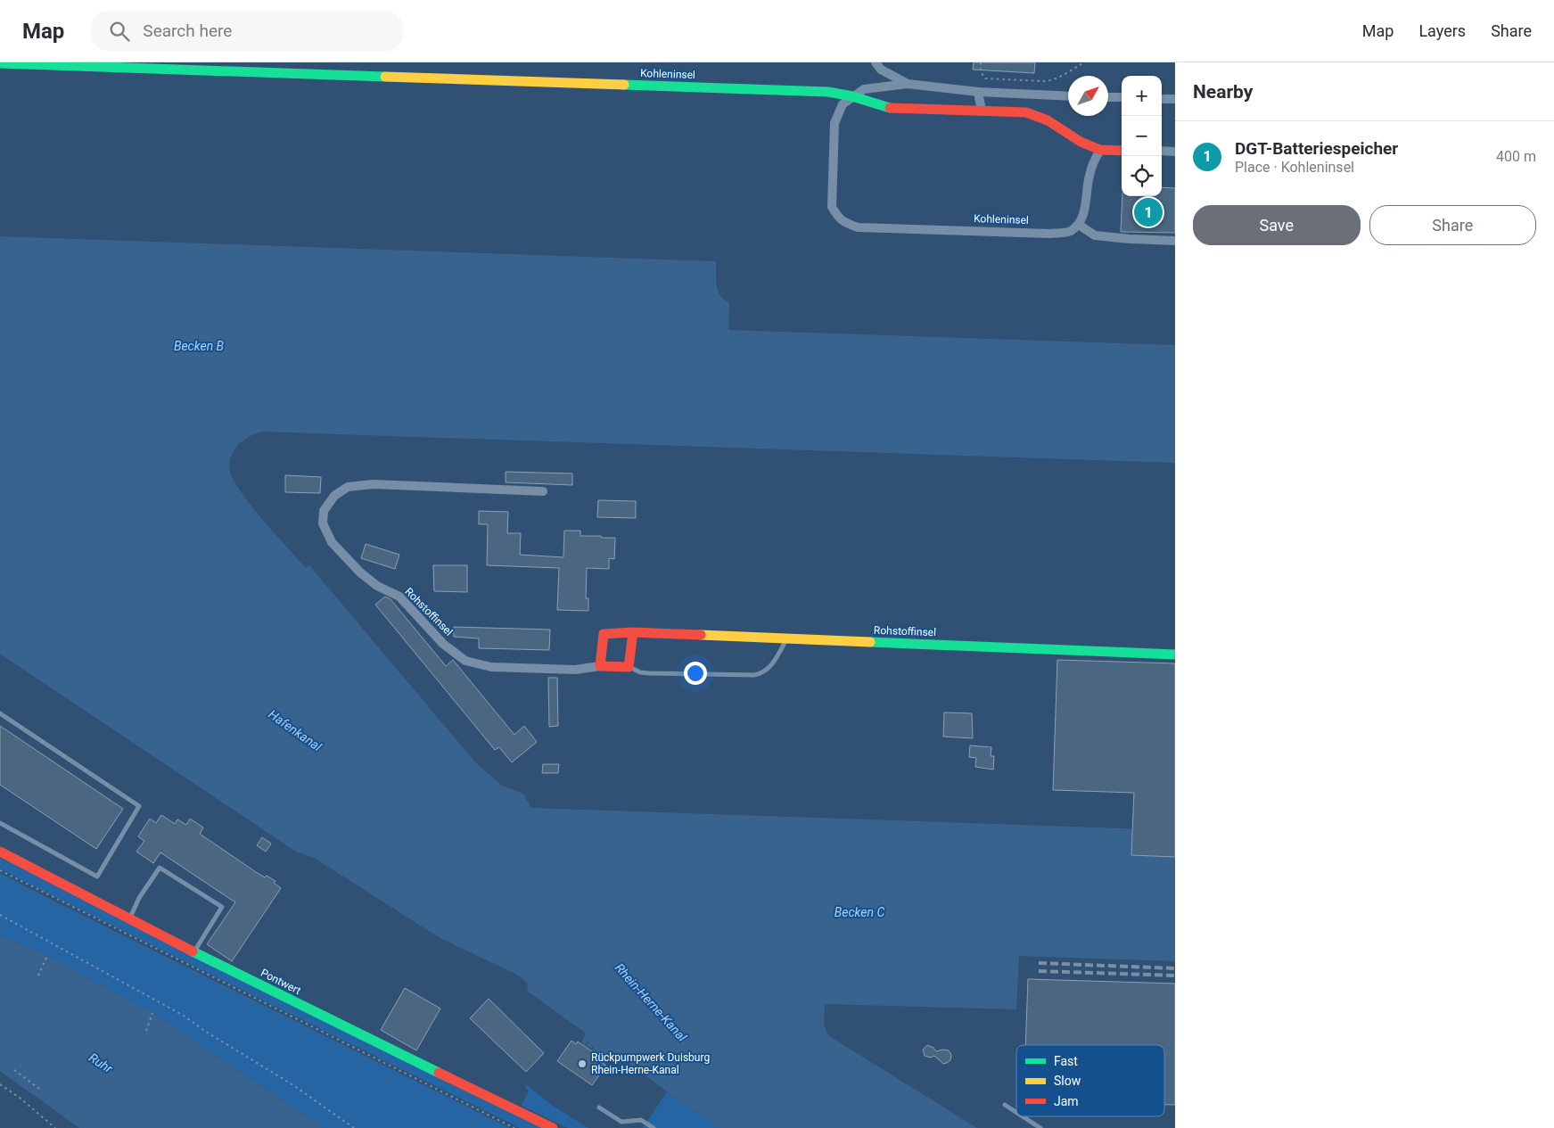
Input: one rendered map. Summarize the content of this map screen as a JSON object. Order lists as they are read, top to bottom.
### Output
{
  "streets": {
    "street": ["Kohleninsel", "Rohstoffinsel", "Pontwert"]
  },
  "water": [
    "Becken B",
    "Hafenkanal",
    "Becken C",
    "Rhein-Herne-Kanal",
    "Ruhr"
  ],
  "places": ["Rückpumpwerk Duisburg Rhein-Herne-Kanal"],
  "legend": ["Fast", "Slow", "Jam"],
  "north": "top right",
  "page": {
    "header": "Map",
    "search": "Search here",
    "nav": ["Map", "Layers", "Share"],
    "heading": "Nearby",
    "map_buttons": ["+", "−"],
    "list": [
      {
        "mark": "1",
        "name": "DGT-Batteriespeicher",
        "note": "Place · Kohleninsel",
        "value": "400 m"
      }
    ],
    "buttons": ["Save", "Share"],
    "pins": "1"
  }
}
